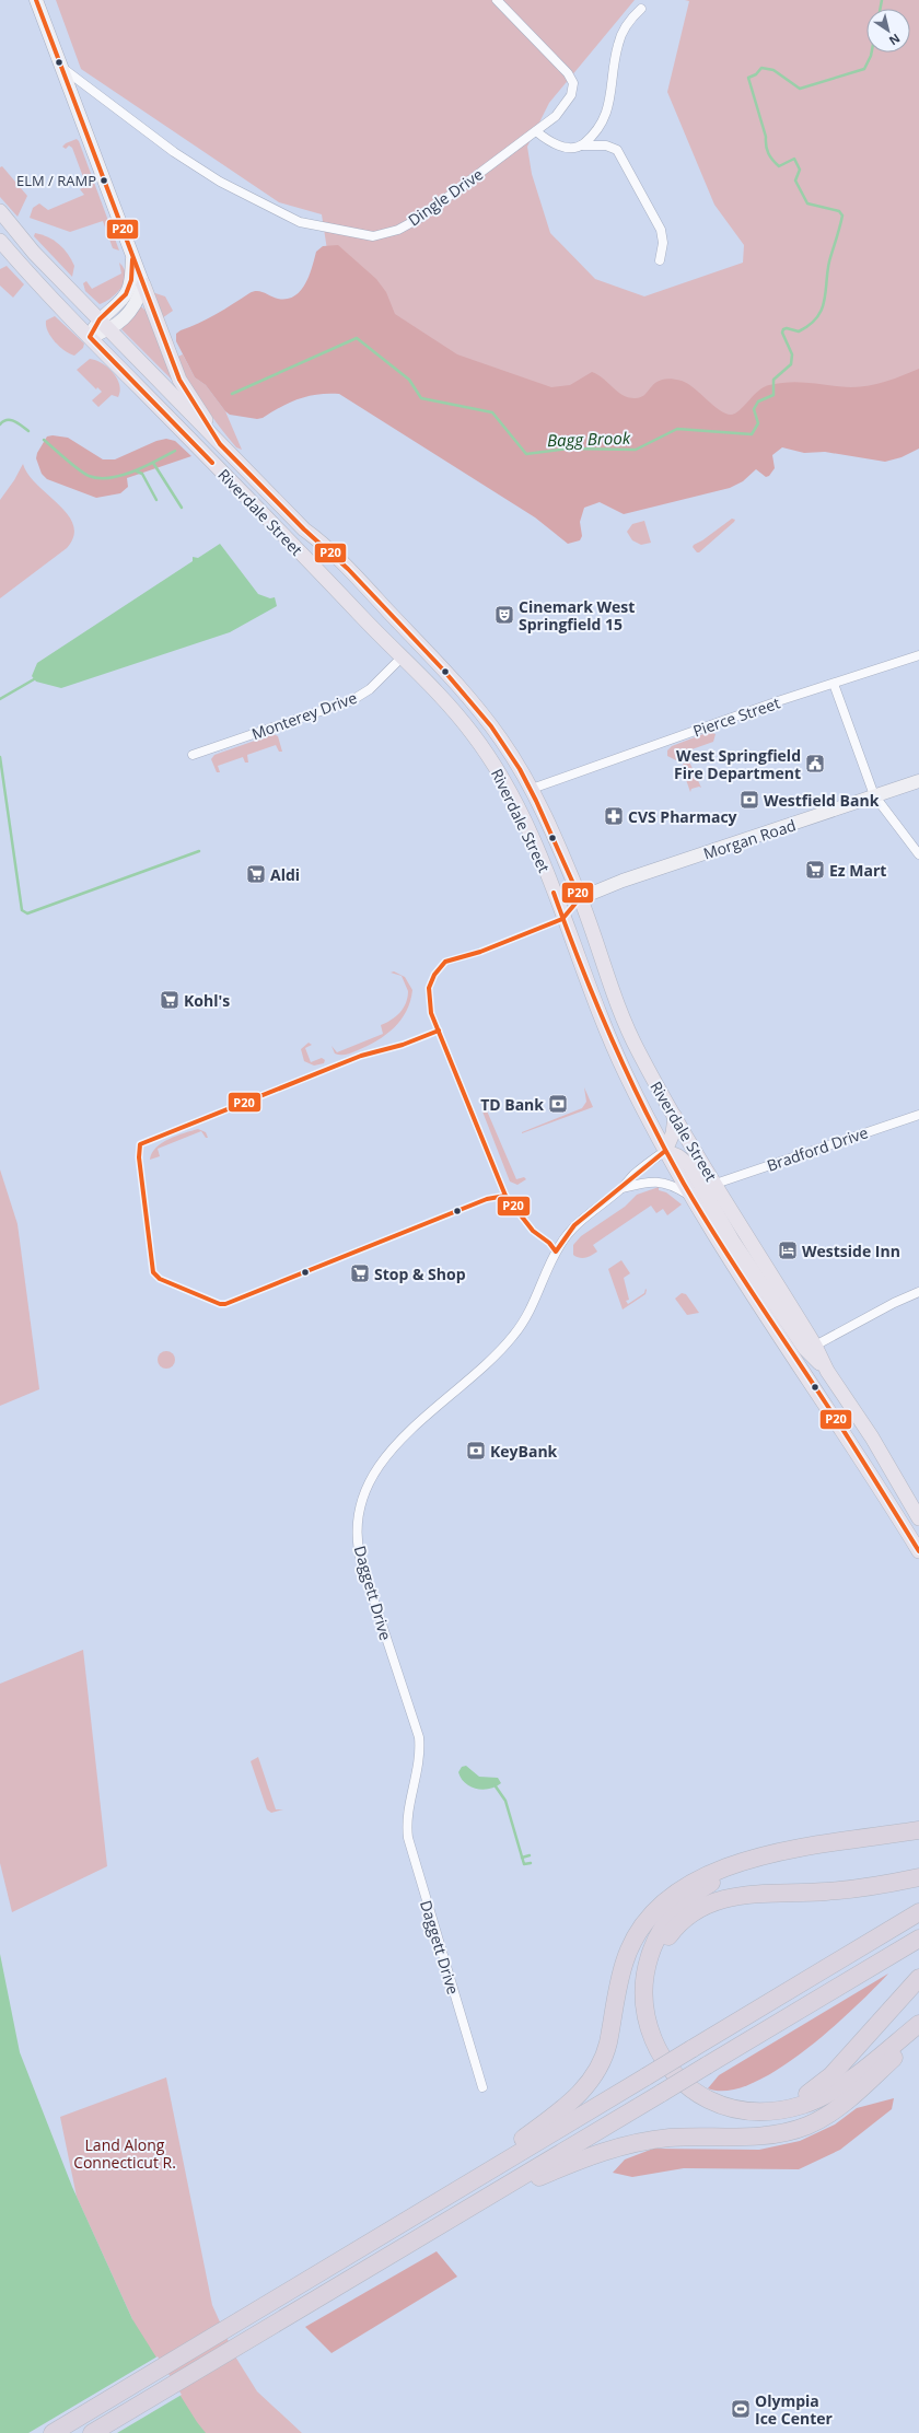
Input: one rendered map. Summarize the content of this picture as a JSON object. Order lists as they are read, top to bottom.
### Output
{
  "streets": {
    "main road": ["Riverdale Street", "Morgan Road"],
    "street": [
      "Dingle Drive",
      "Monterey Drive",
      "Pierce Street",
      "Bradford Drive",
      "Daggett Drive"
    ]
  },
  "crossings": [
    ["Riverdale Street", "Monterey Drive"],
    ["Riverdale Street", "Pierce Street"],
    ["Riverdale Street", "Morgan Road"],
    ["Riverdale Street", "Bradford Drive"],
    ["Riverdale Street", "Daggett Drive"]
  ],
  "water": ["Bagg Brook"],
  "parks": ["Land Along Connecticut R."],
  "places": {
    "other": ["ELM / RAMP"],
    "theatre": ["Cinemark West Springfield 15"],
    "public building": ["West Springfield Fire Department"],
    "bank": ["Westfield Bank", "TD Bank", "KeyBank"],
    "pharmacy": ["CVS Pharmacy"],
    "supermarket": [
      "Ez Mart",
      "Aldi",
      "Kohl's",
      "Stop & Shop"
    ],
    "hotel": ["Westside Inn"],
    "sports": ["Olympia Ice Center"]
  },
  "lines": ["transit line P20"],
  "north": "bottom right"
}
